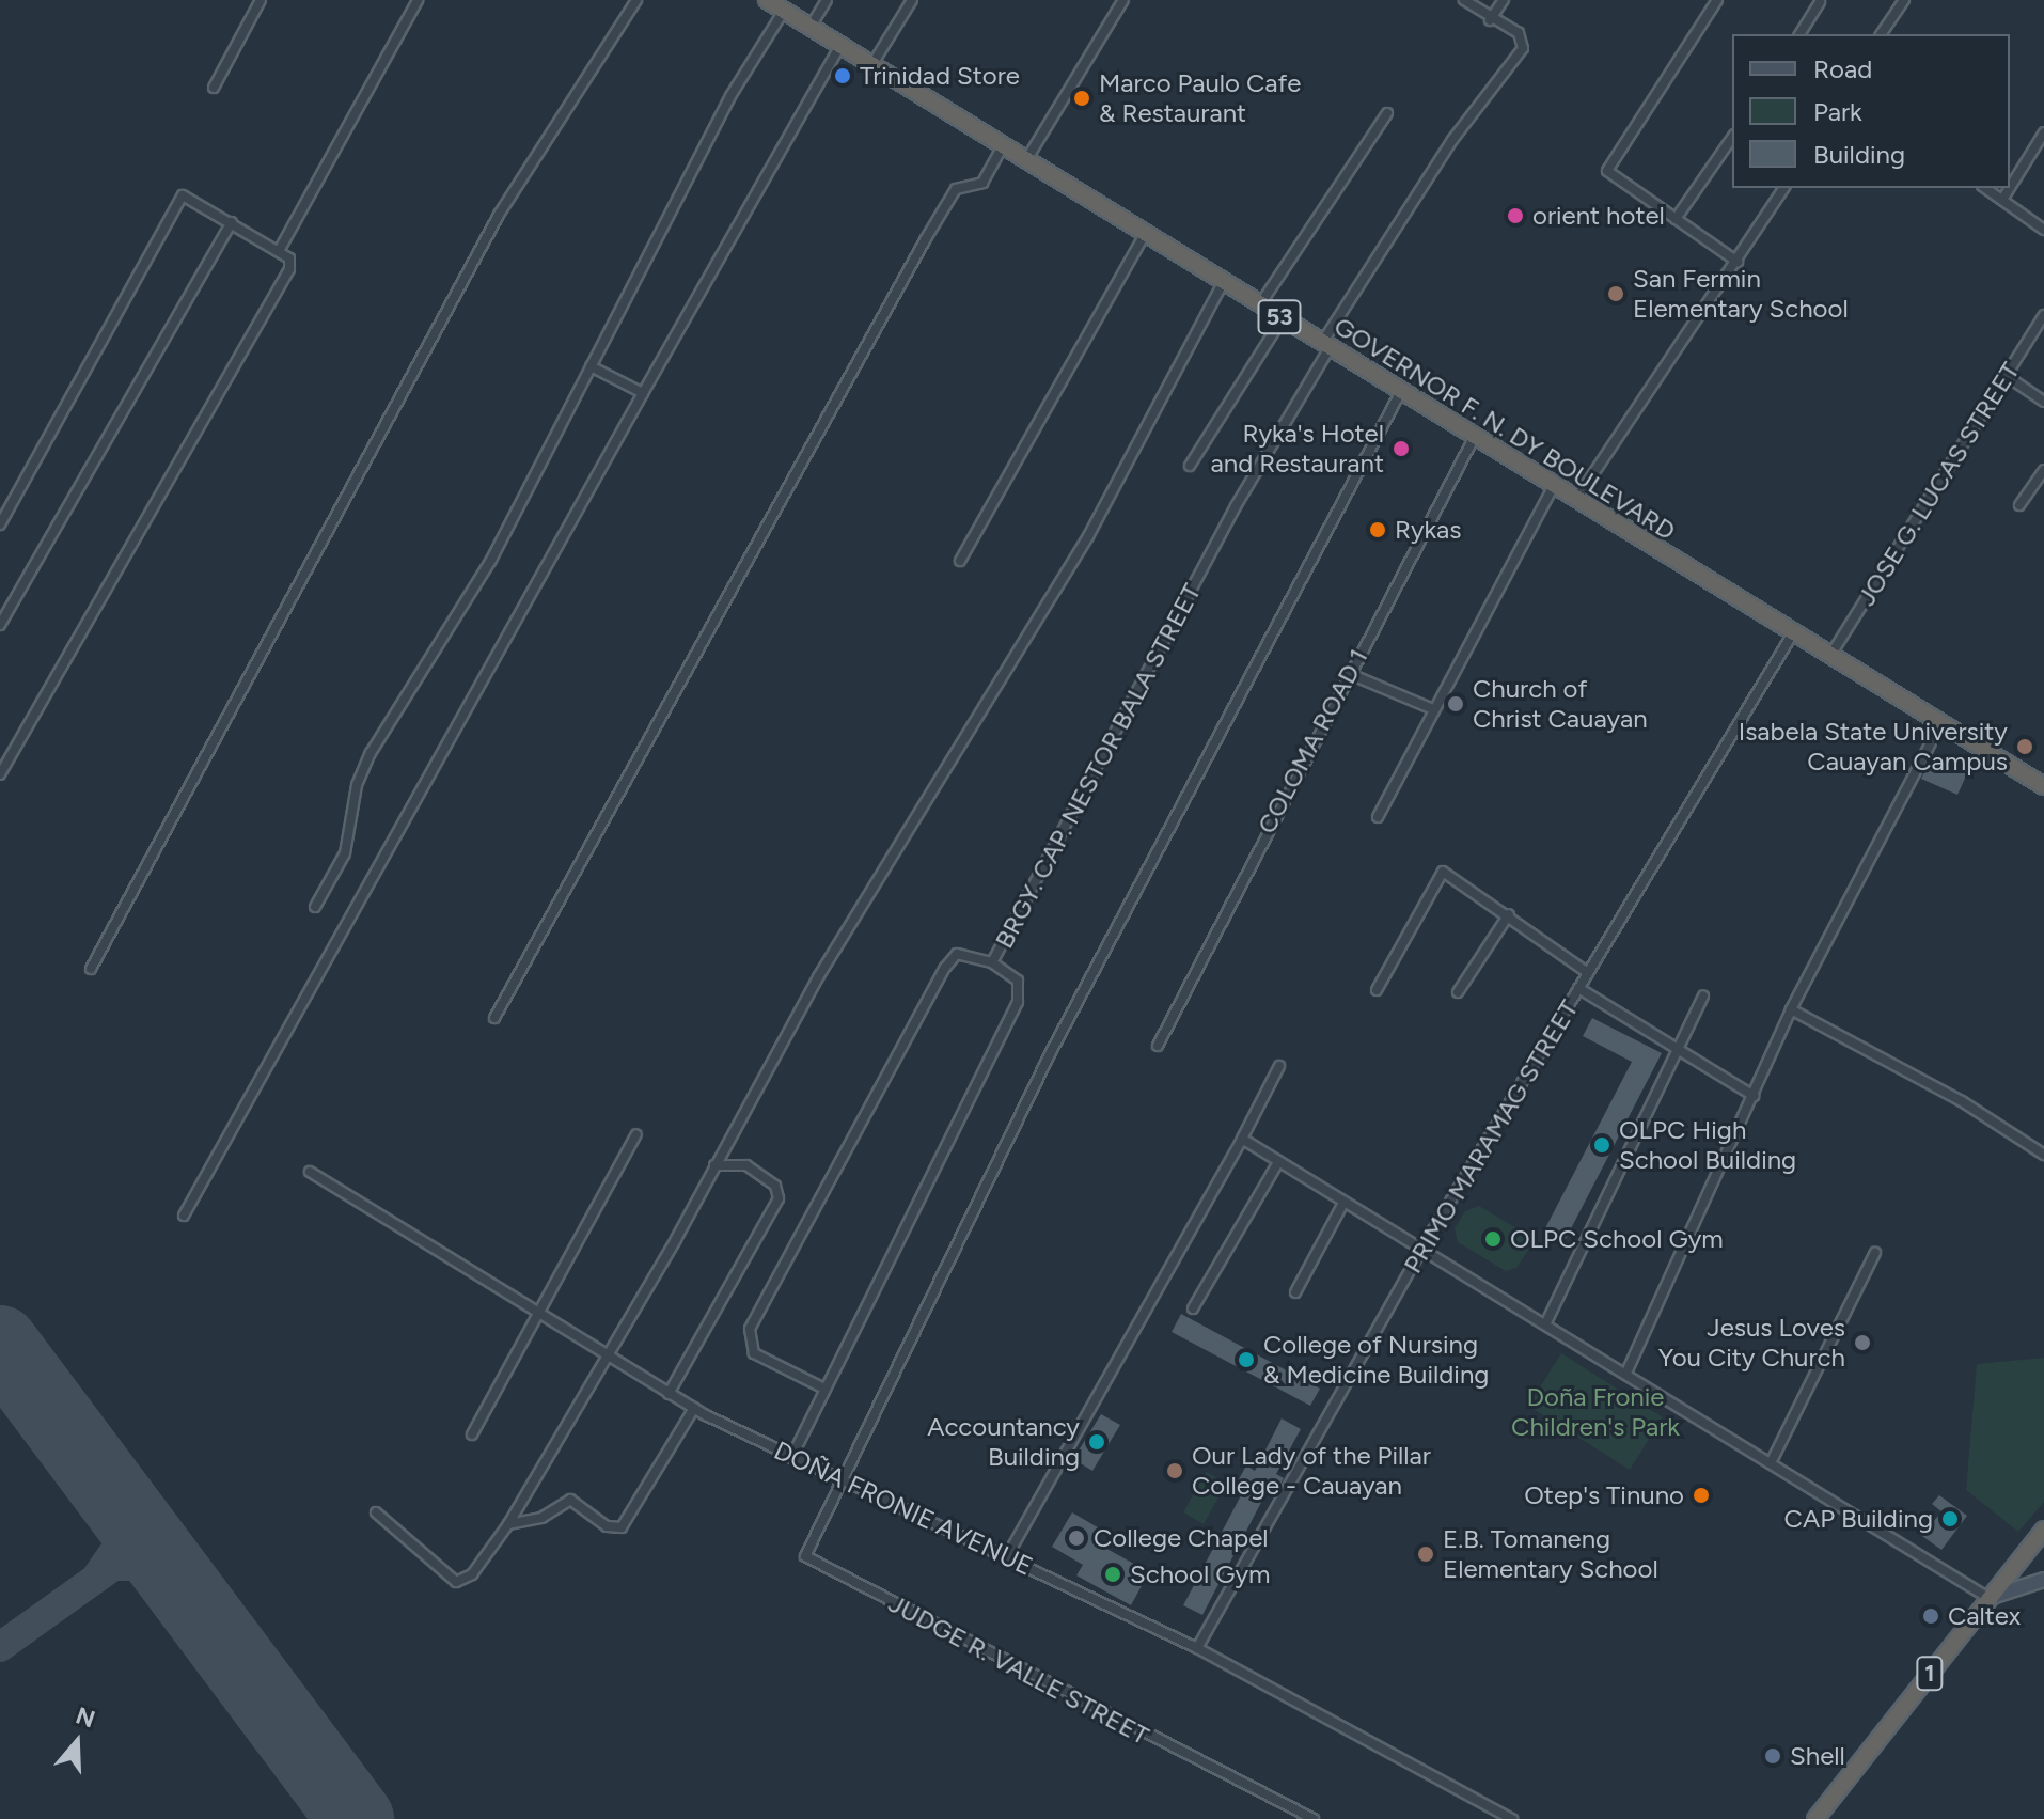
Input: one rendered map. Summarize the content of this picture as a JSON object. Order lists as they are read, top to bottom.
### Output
{
  "streets": {
    "highway": ["53", "GOVERNOR F. N. DY BOULEVARD", "1"],
    "street": [
      "JOSE G. LUCAS STREET",
      "COLOMA ROAD 1",
      "BRGY. CAP. NESTOR BALA STREET",
      "PRIMO MARAMAG STREET",
      "DOÑA FRONIE AVENUE",
      "JUDGE R. VALLE STREET"
    ]
  },
  "crossings": [
    ["GOVERNOR F. N. DY BOULEVARD", "JOSE G. LUCAS STREET"],
    ["GOVERNOR F. N. DY BOULEVARD", "COLOMA ROAD 1"],
    ["GOVERNOR F. N. DY BOULEVARD", "BRGY. CAP. NESTOR BALA STREET"],
    ["GOVERNOR F. N. DY BOULEVARD", "PRIMO MARAMAG STREET"],
    ["BRGY. CAP. NESTOR BALA STREET", "DOÑA FRONIE AVENUE"],
    ["PRIMO MARAMAG STREET", "DOÑA FRONIE AVENUE"],
    ["DOÑA FRONIE AVENUE", "JUDGE R. VALLE STREET"]
  ],
  "parks": ["Doña Fronie Children's Park"],
  "places": [
    "Trinidad Store",
    "Marco Paulo Cafe & Restaurant",
    "orient hotel",
    "San Fermin Elementary School",
    "Ryka's Hotel and Restaurant",
    "Rykas",
    "Church of Christ Cauayan",
    "Isabela State University Cauayan Campus",
    "OLPC High School Building",
    "OLPC School Gym",
    "Jesus Loves You City Church",
    "College of Nursing & Medicine Building",
    "Accountancy Building",
    "Our Lady of the Pillar College - Cauayan",
    "Otep's Tinuno",
    "CAP Building",
    "College Chapel",
    "E.B. Tomaneng Elementary School",
    "School Gym",
    "Caltex",
    "Shell"
  ],
  "legend": ["Road", "Park", "Building"],
  "north": "top"
}
